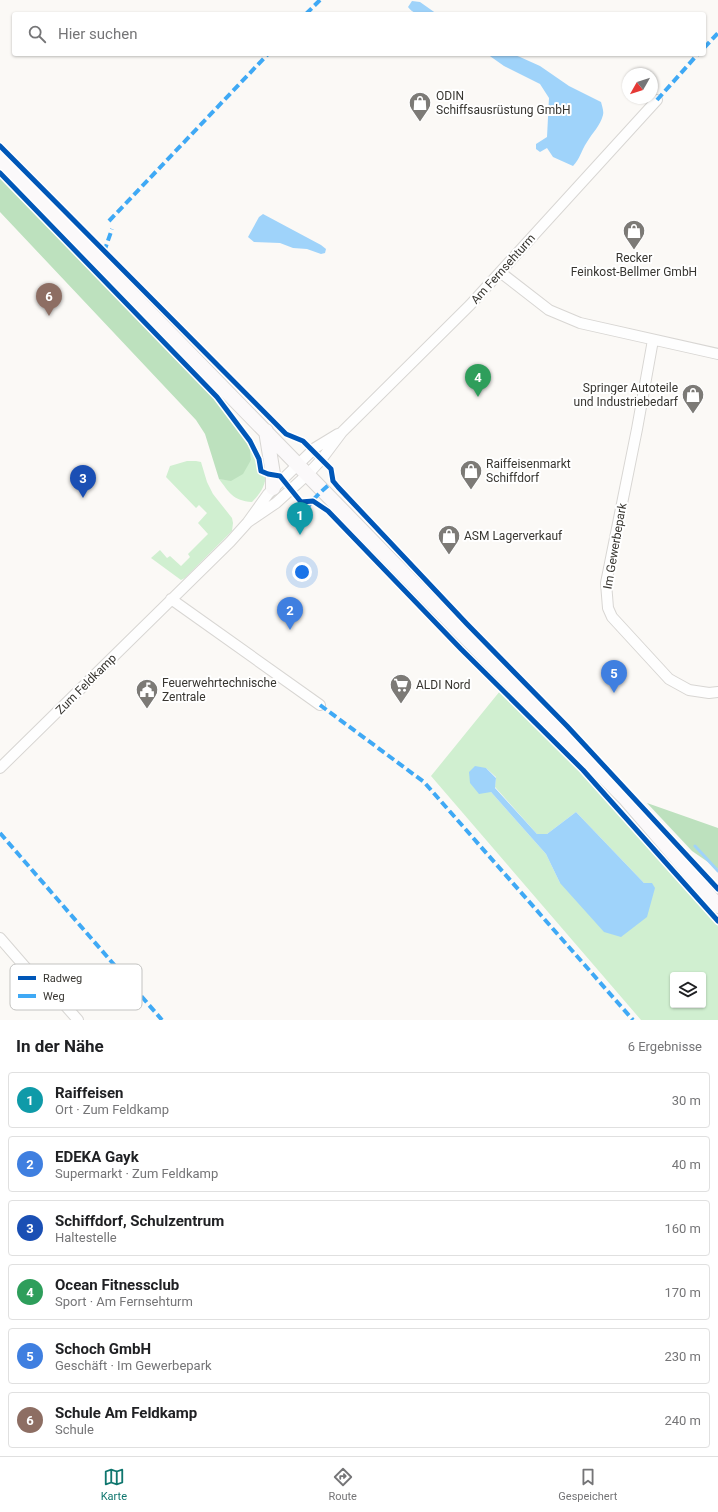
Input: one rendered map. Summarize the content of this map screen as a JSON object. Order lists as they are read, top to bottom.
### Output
{
  "streets": {
    "street": ["Am Fernsehturm", "Im Gewerbepark", "Zum Feldkamp"]
  },
  "crossings": [
    ["Am Fernsehturm", "Zum Feldkamp"]
  ],
  "places": {
    "shop": [
      "ODIN Schiffsausrüstung GmbH",
      "Recker Feinkost-Bellmer GmbH",
      "Springer Autoteile und Industriebedarf",
      "Raiffeisenmarkt Schiffdorf",
      "ASM Lagerverkauf"
    ],
    "supermarket": ["ALDI Nord"],
    "public building": ["Feuerwehrtechnische Zentrale"]
  },
  "legend": ["Radweg", "Weg"],
  "north": "bottom left",
  "page": {
    "search": "Hier suchen",
    "pins": [
      "6",
      "4",
      "3",
      "1",
      "2",
      "5"
    ],
    "heading": ["In der Nähe", "6 Ergebnisse"],
    "list": [
      {
        "mark": "1",
        "name": "Raiffeisen",
        "note": "Ort · Zum Feldkamp",
        "value": "30 m"
      },
      {
        "mark": "2",
        "name": "EDEKA Gayk",
        "note": "Supermarkt · Zum Feldkamp",
        "value": "40 m"
      },
      {
        "mark": "3",
        "name": "Schiffdorf, Schulzentrum",
        "note": "Haltestelle",
        "value": "160 m"
      },
      {
        "mark": "4",
        "name": "Ocean Fitnessclub",
        "note": "Sport · Am Fernsehturm",
        "value": "170 m"
      },
      {
        "mark": "5",
        "name": "Schoch GmbH",
        "note": "Geschäft · Im Gewerbepark",
        "value": "230 m"
      },
      {
        "mark": "6",
        "name": "Schule Am Feldkamp",
        "note": "Schule",
        "value": "240 m"
      }
    ],
    "nav": ["Karte", "Route", "Gespeichert"]
  }
}
